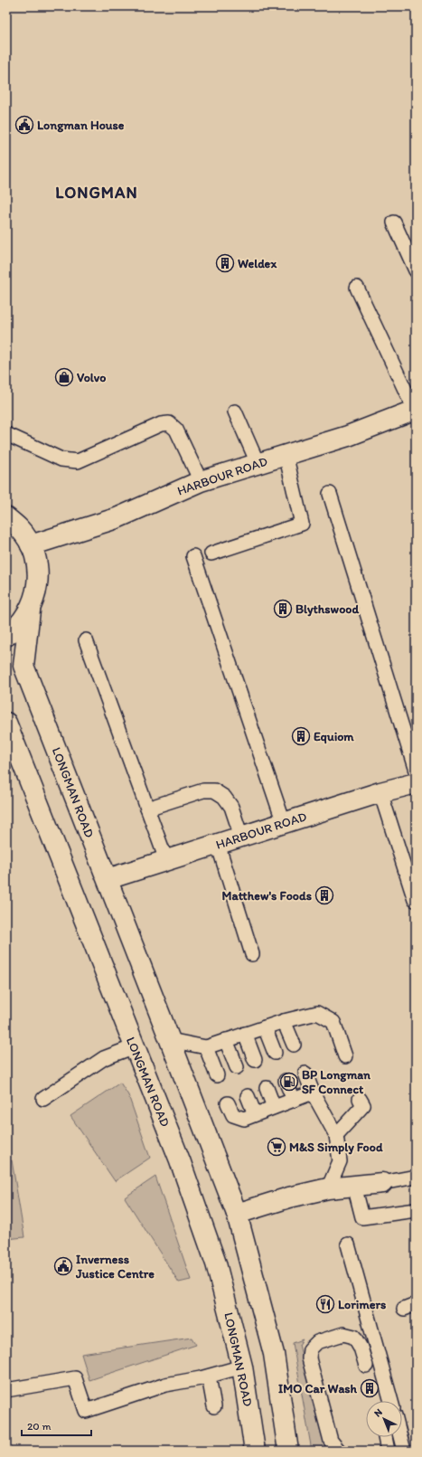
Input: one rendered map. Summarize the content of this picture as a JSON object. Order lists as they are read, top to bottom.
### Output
{
  "streets": {
    "main road": ["HARBOUR ROAD", "LONGMAN ROAD"]
  },
  "crossings": [
    ["HARBOUR ROAD", "LONGMAN ROAD"]
  ],
  "districts": ["LONGMAN"],
  "places": {
    "public building": ["Longman House", "Inverness Justice Centre"],
    "building": [
      "Weldex",
      "Blythswood",
      "Equiom",
      "Matthew's Foods",
      "IMO Car Wash"
    ],
    "shop": ["Volvo"],
    "fuel station": ["BP Longman SF Connect"],
    "supermarket": ["M&S Simply Food"],
    "restaurant": ["Lorimers"]
  },
  "scale_bar": "20 m",
  "north": "top left"
}
